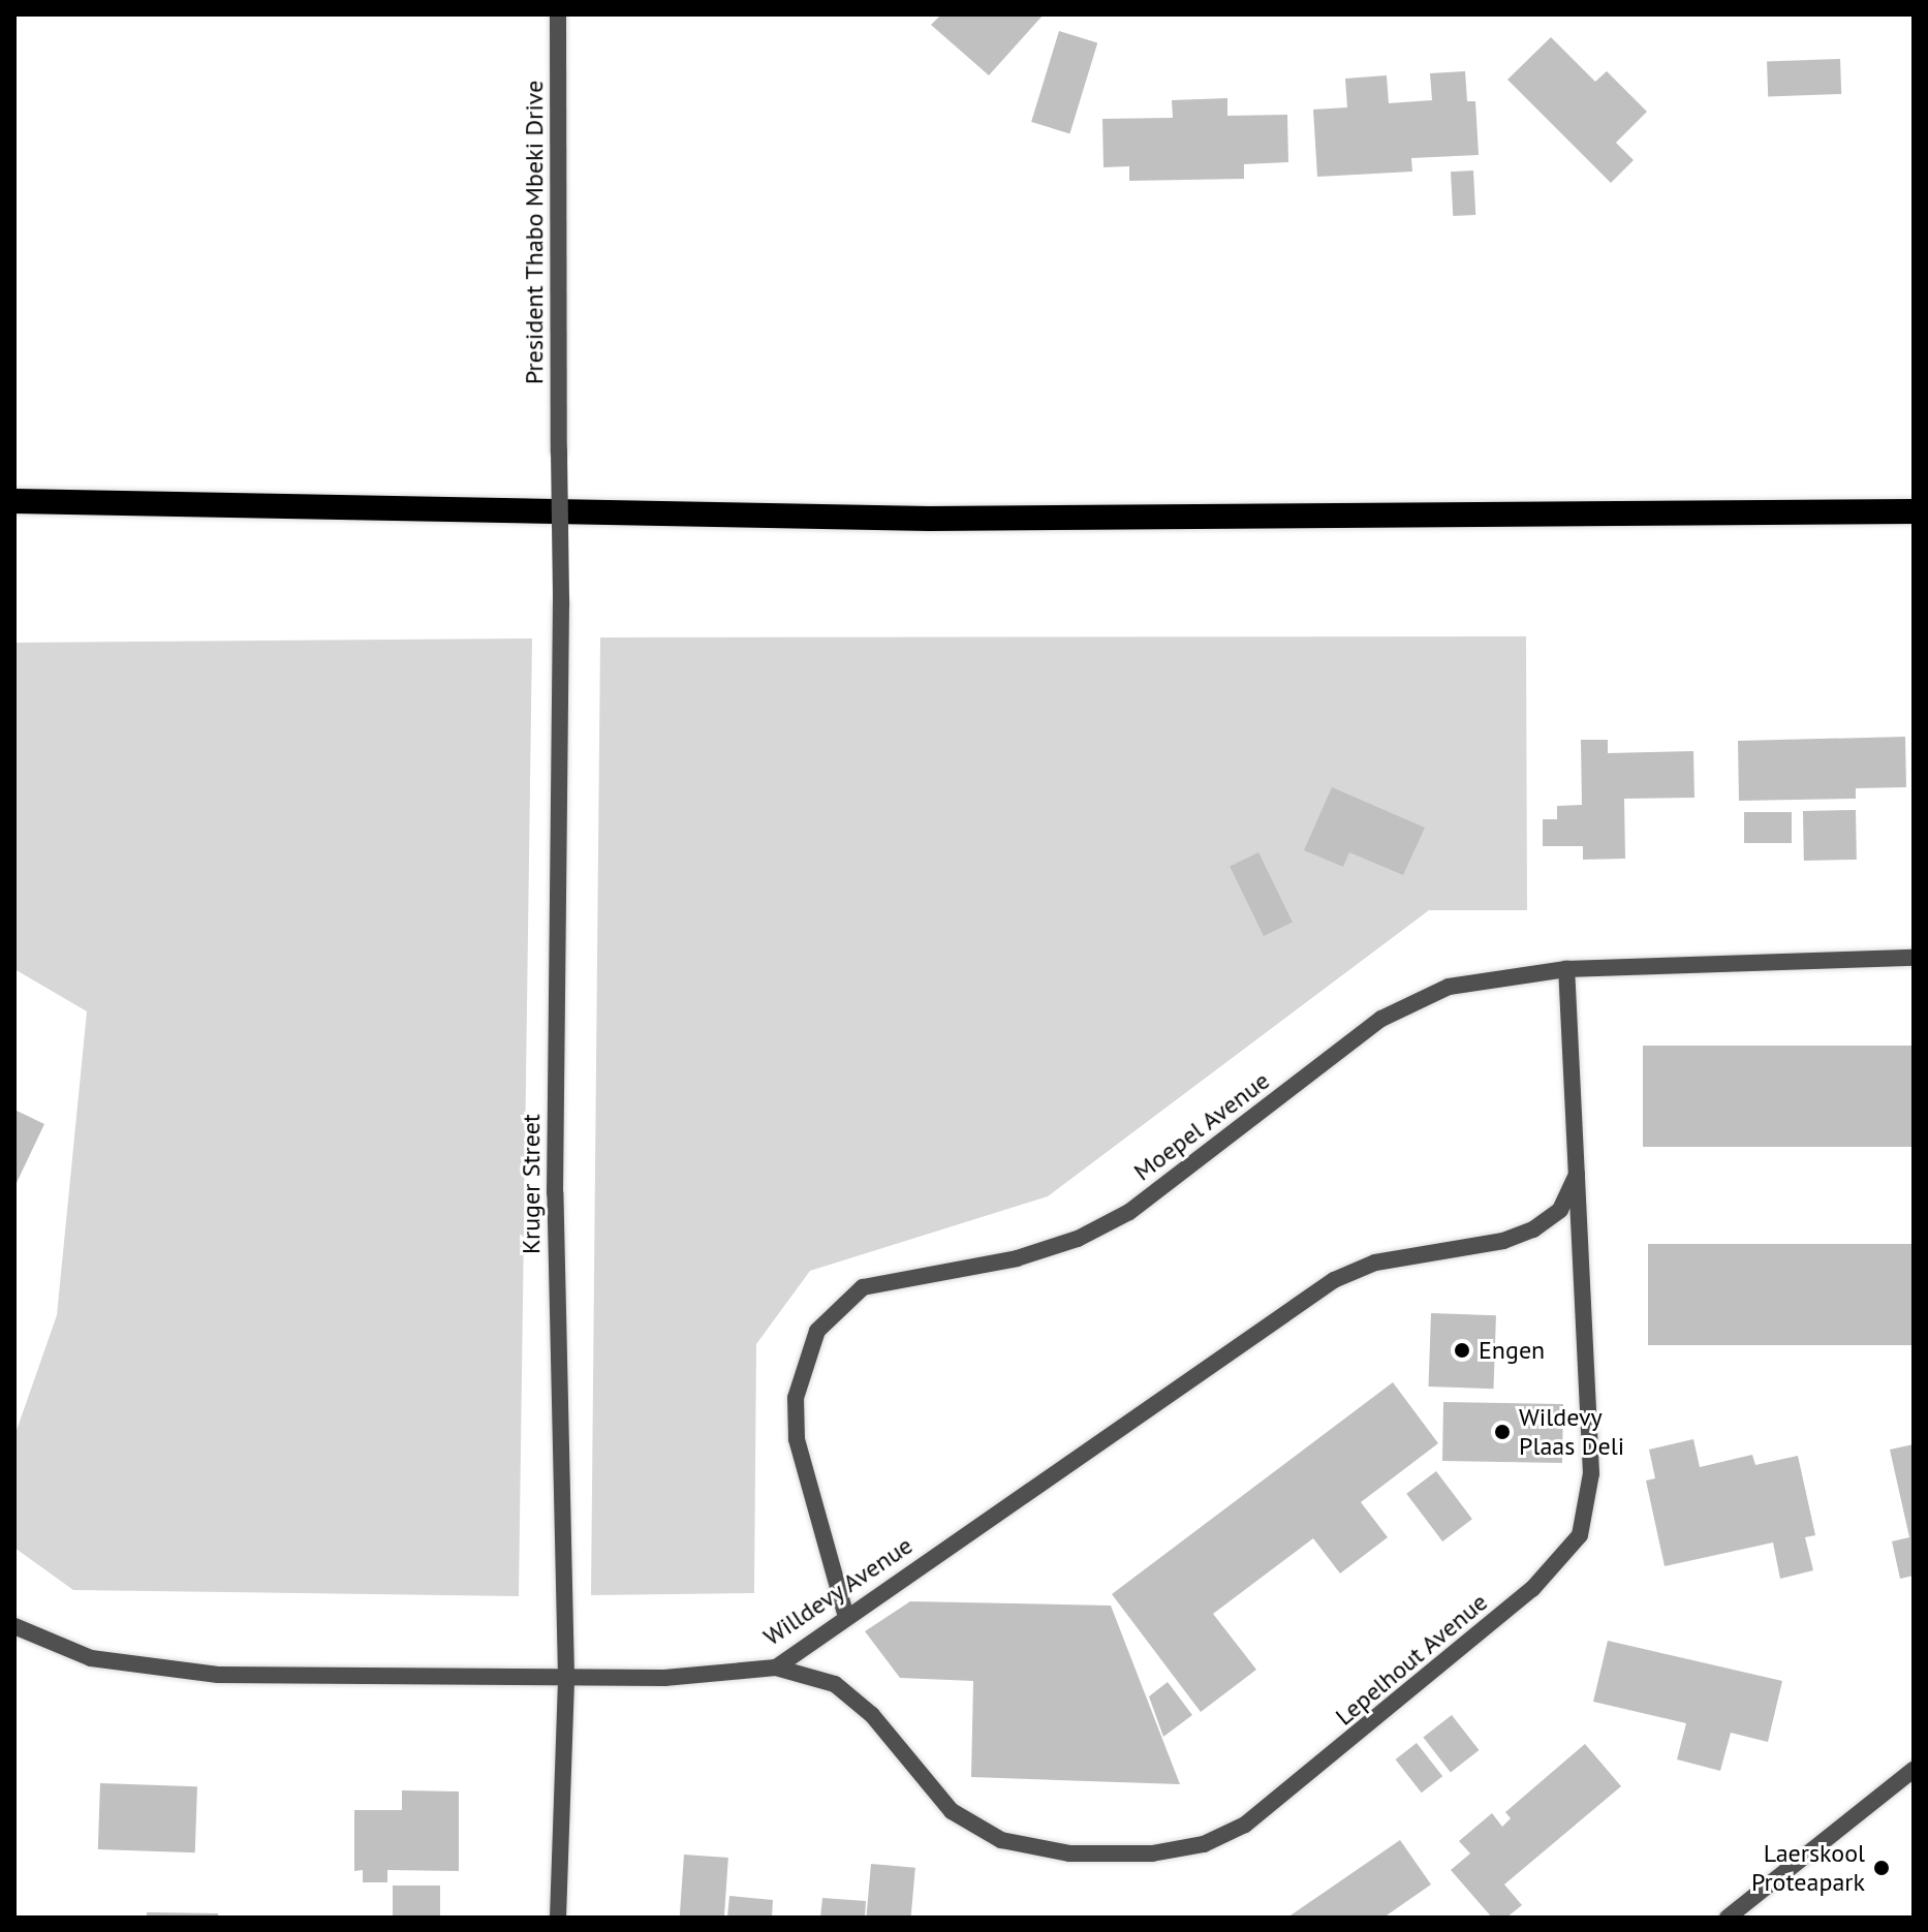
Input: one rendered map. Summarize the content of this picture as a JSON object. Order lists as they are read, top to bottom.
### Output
{
  "streets": {
    "street": [
      "President Thabo Mbeki Drive",
      "Moepel Avenue",
      "Kruger Street",
      "Willdevy Avenue",
      "Lepelhout Avenue"
    ]
  },
  "crossings": [
    ["President Thabo Mbeki Drive", "Kruger Street"],
    ["Moepel Avenue", "Willdevy Avenue"],
    ["Moepel Avenue", "Lepelhout Avenue"],
    ["Kruger Street", "Willdevy Avenue"],
    ["Willdevy Avenue", "Lepelhout Avenue"]
  ],
  "places": ["Engen", "Wildevy Plaas Deli", "Laerskool Proteapark"]
}
